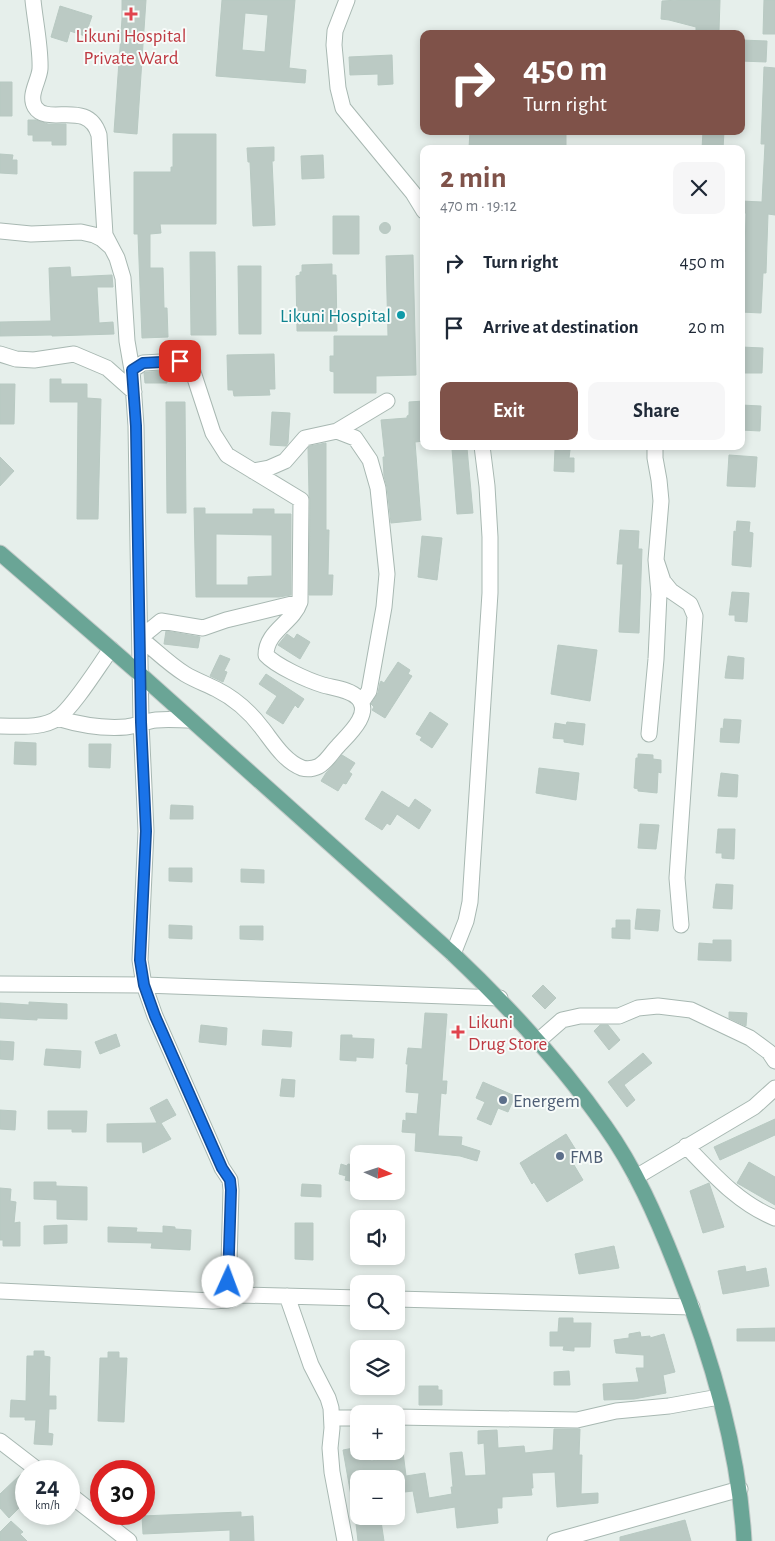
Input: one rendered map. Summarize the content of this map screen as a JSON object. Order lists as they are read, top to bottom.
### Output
{
  "places": {
    "health": ["Likuni Hospital Private Ward", "Likuni Drug Store"],
    "other": ["Likuni Hospital", "Energem", "FMB"]
  },
  "north": "right",
  "page": {
    "turn": ["450 m", "Turn right"],
    "heading": ["2 min", "470 m · 19:12"],
    "list": [
      {
        "name": "Turn right",
        "value": "450 m"
      },
      {
        "name": "Arrive at destination",
        "value": "20 m"
      }
    ],
    "buttons": ["Exit", "Share"],
    "map_buttons": ["+", "−"],
    "speed": "24 km/h",
    "limit": "30"
  }
}
